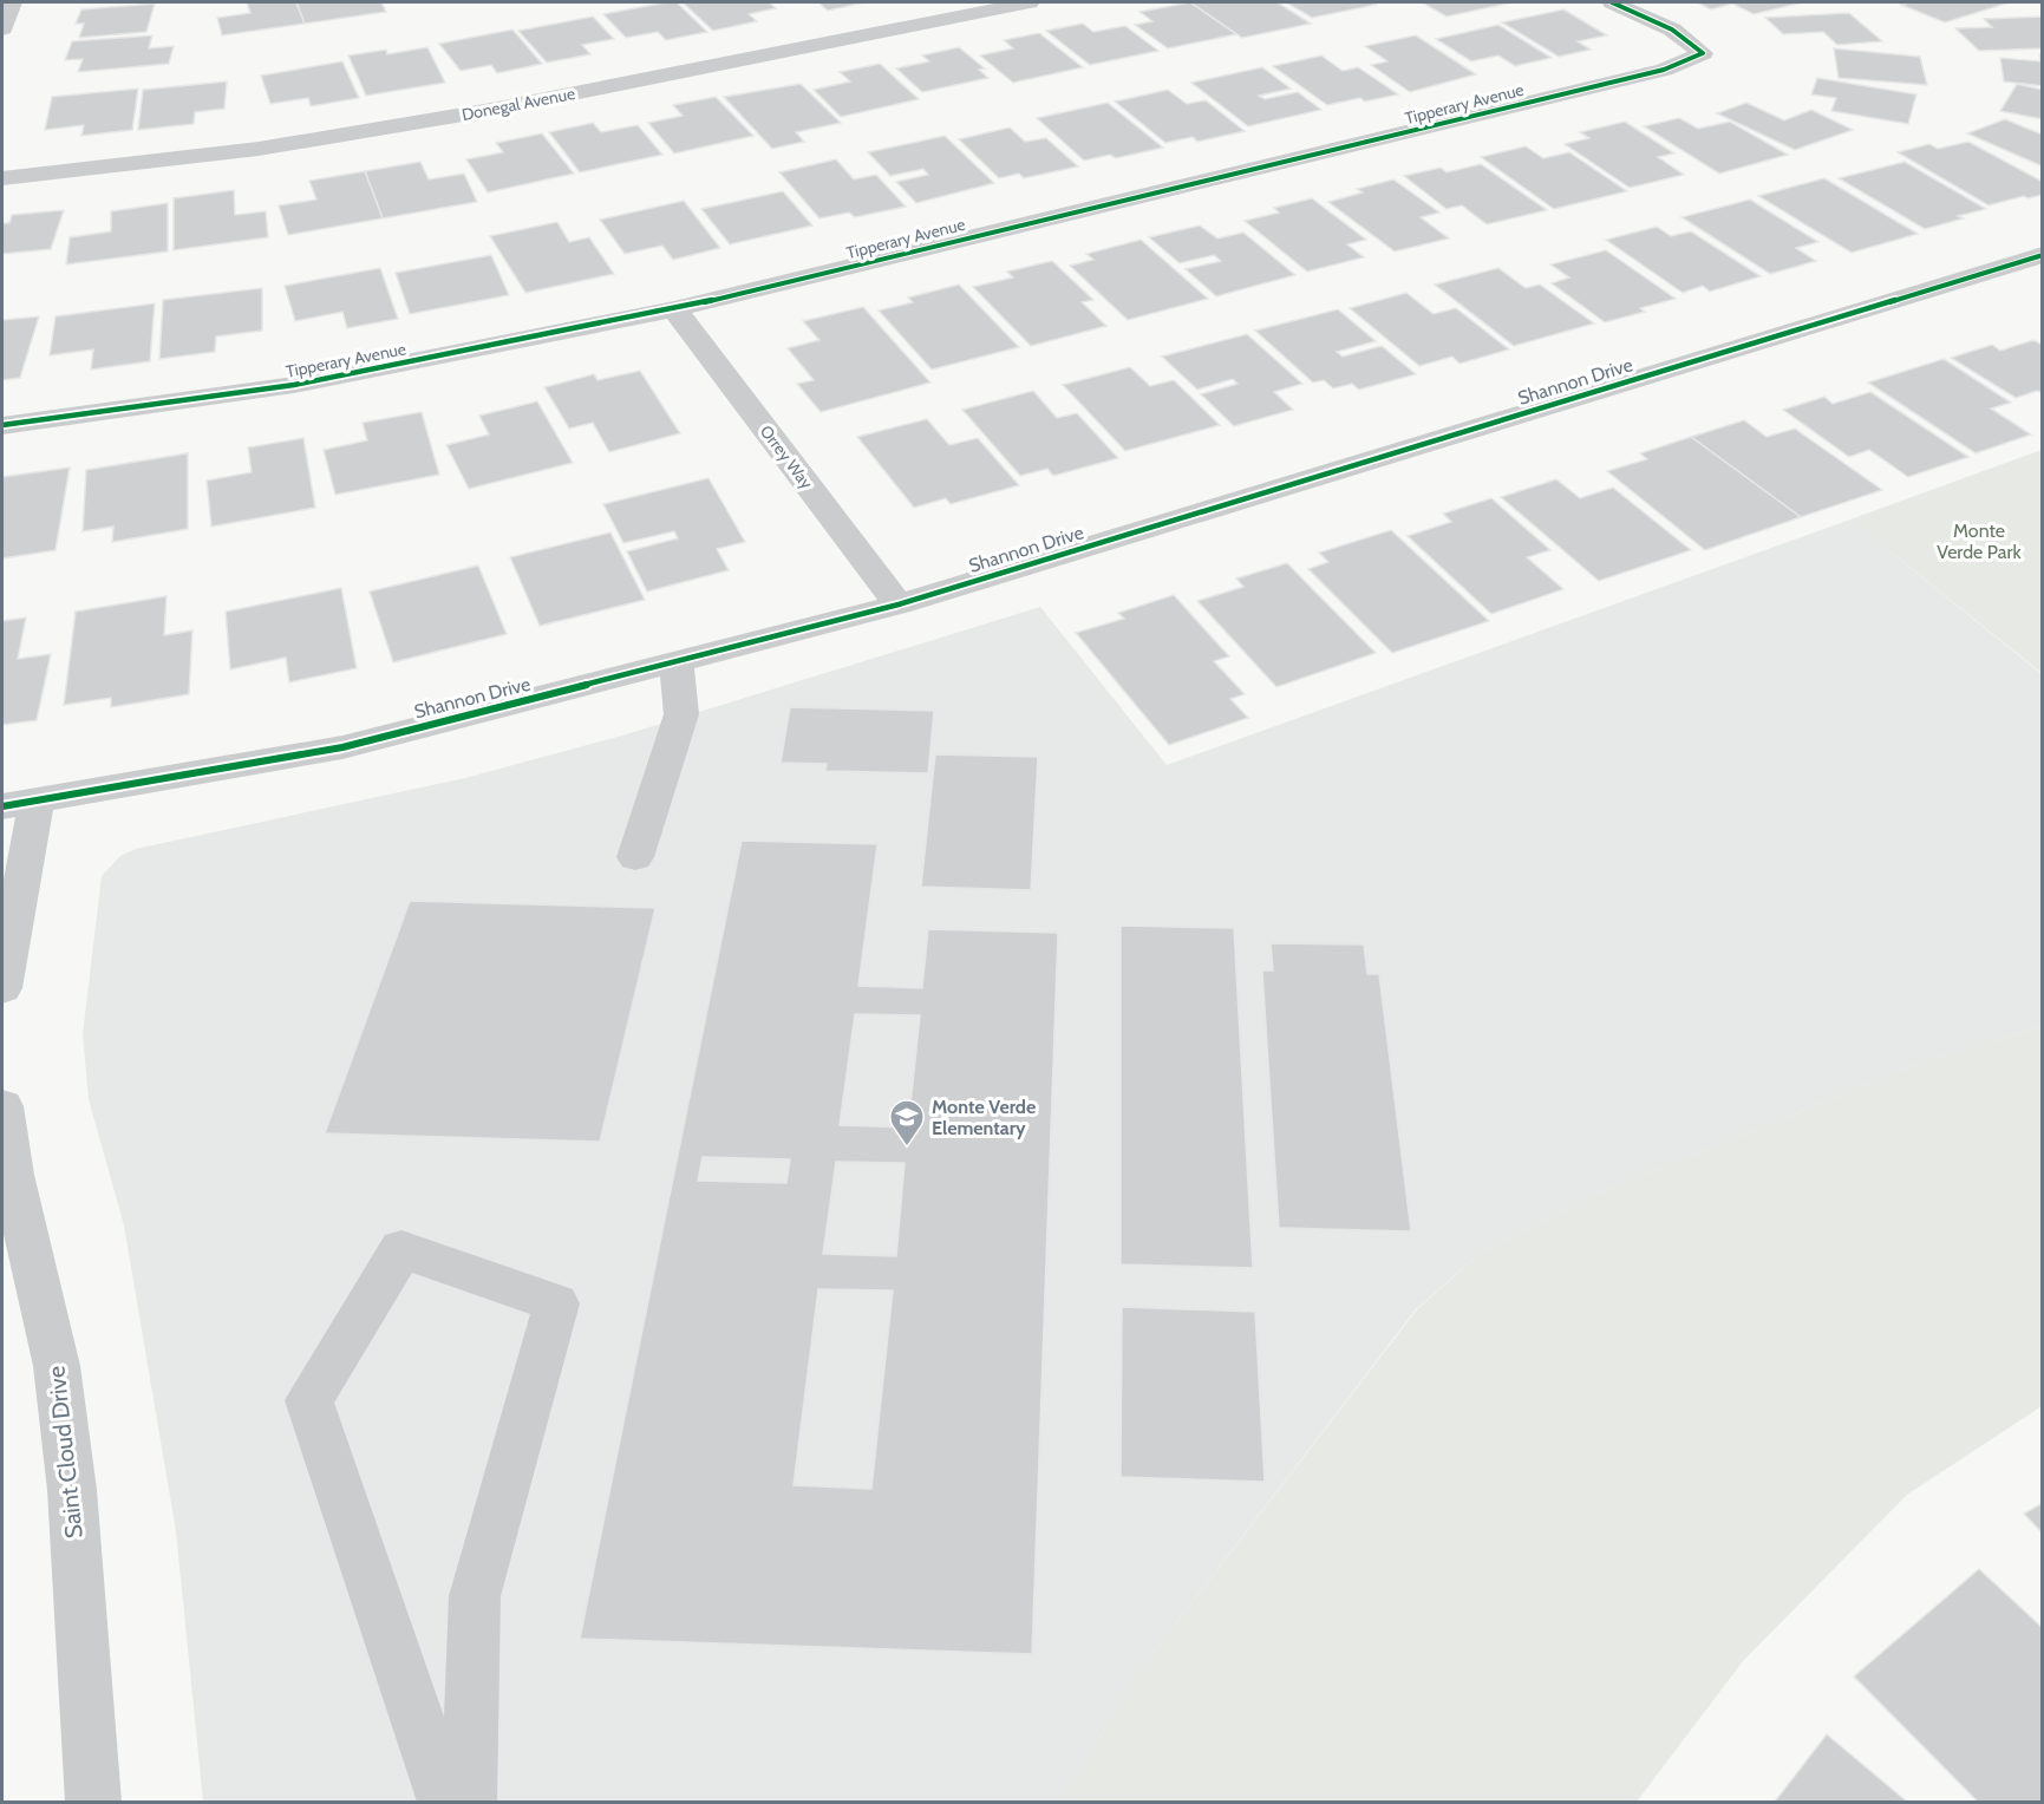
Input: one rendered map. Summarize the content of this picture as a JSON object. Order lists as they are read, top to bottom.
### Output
{
  "streets": {
    "street": [
      "Donegal Avenue",
      "Tipperary Avenue",
      "Shannon Drive",
      "Orrey Way",
      "Saint Cloud Drive"
    ]
  },
  "crossings": [
    ["Tipperary Avenue", "Orrey Way"],
    ["Shannon Drive", "Orrey Way"]
  ],
  "parks": ["Monte Verde Park"],
  "places": {
    "school or university": ["Monte Verde Elementary"]
  }
}
